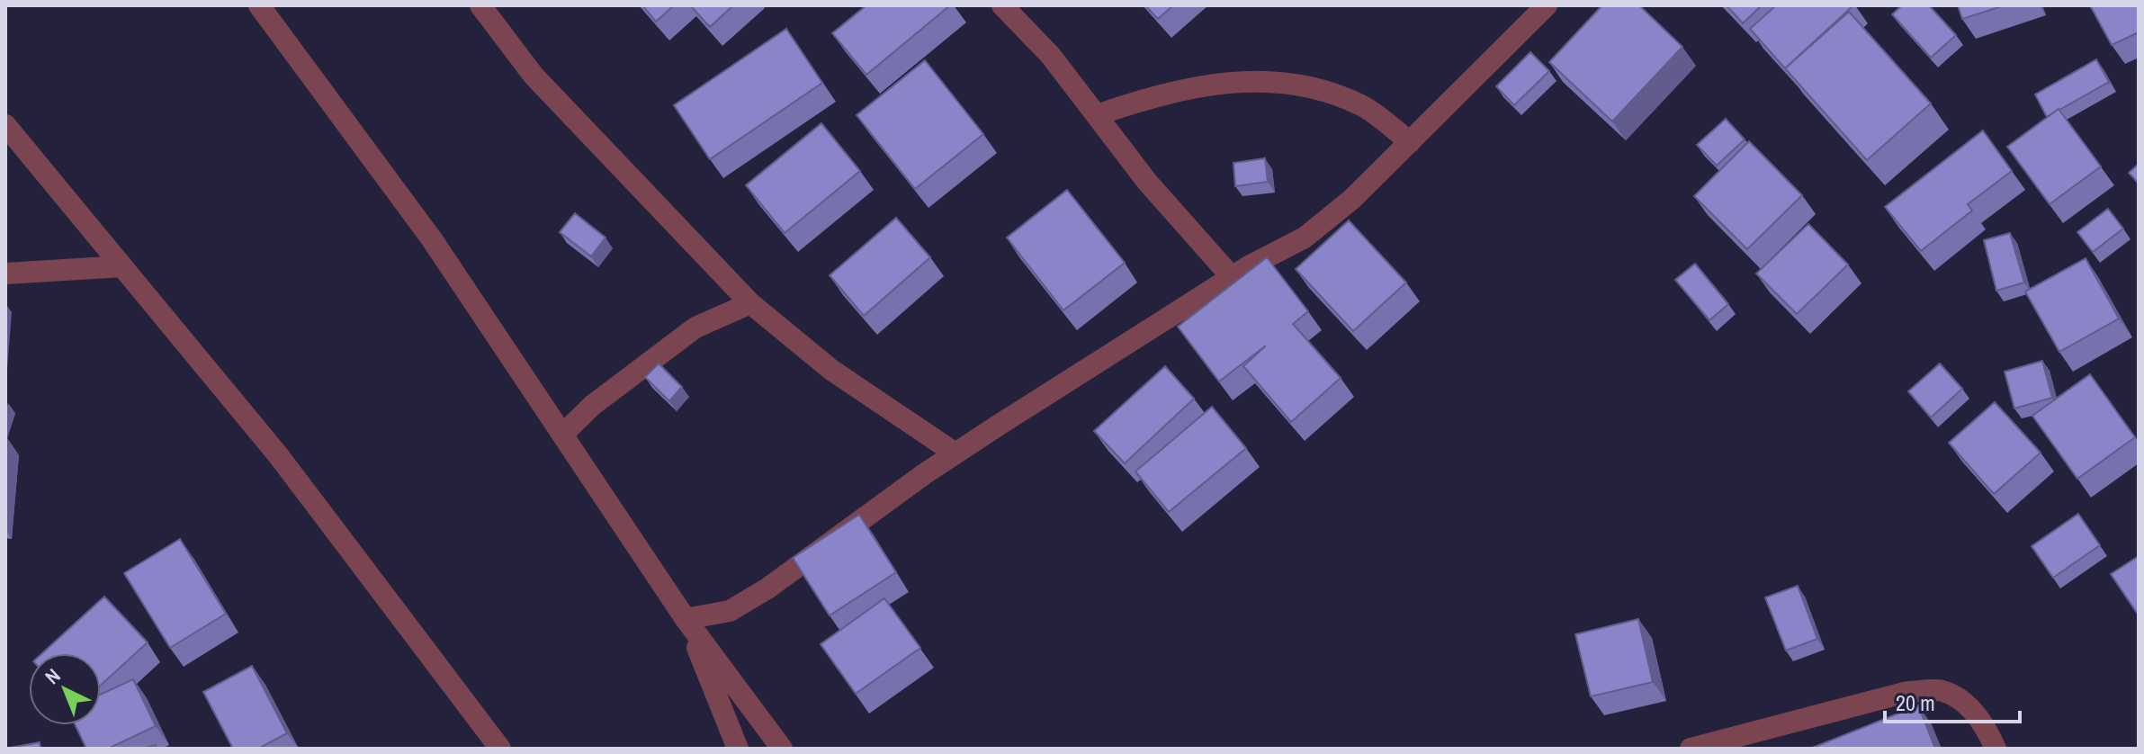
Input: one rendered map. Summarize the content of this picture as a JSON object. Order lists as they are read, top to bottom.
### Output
{
  "scale_bar": "20 m",
  "north": "top left"
}
